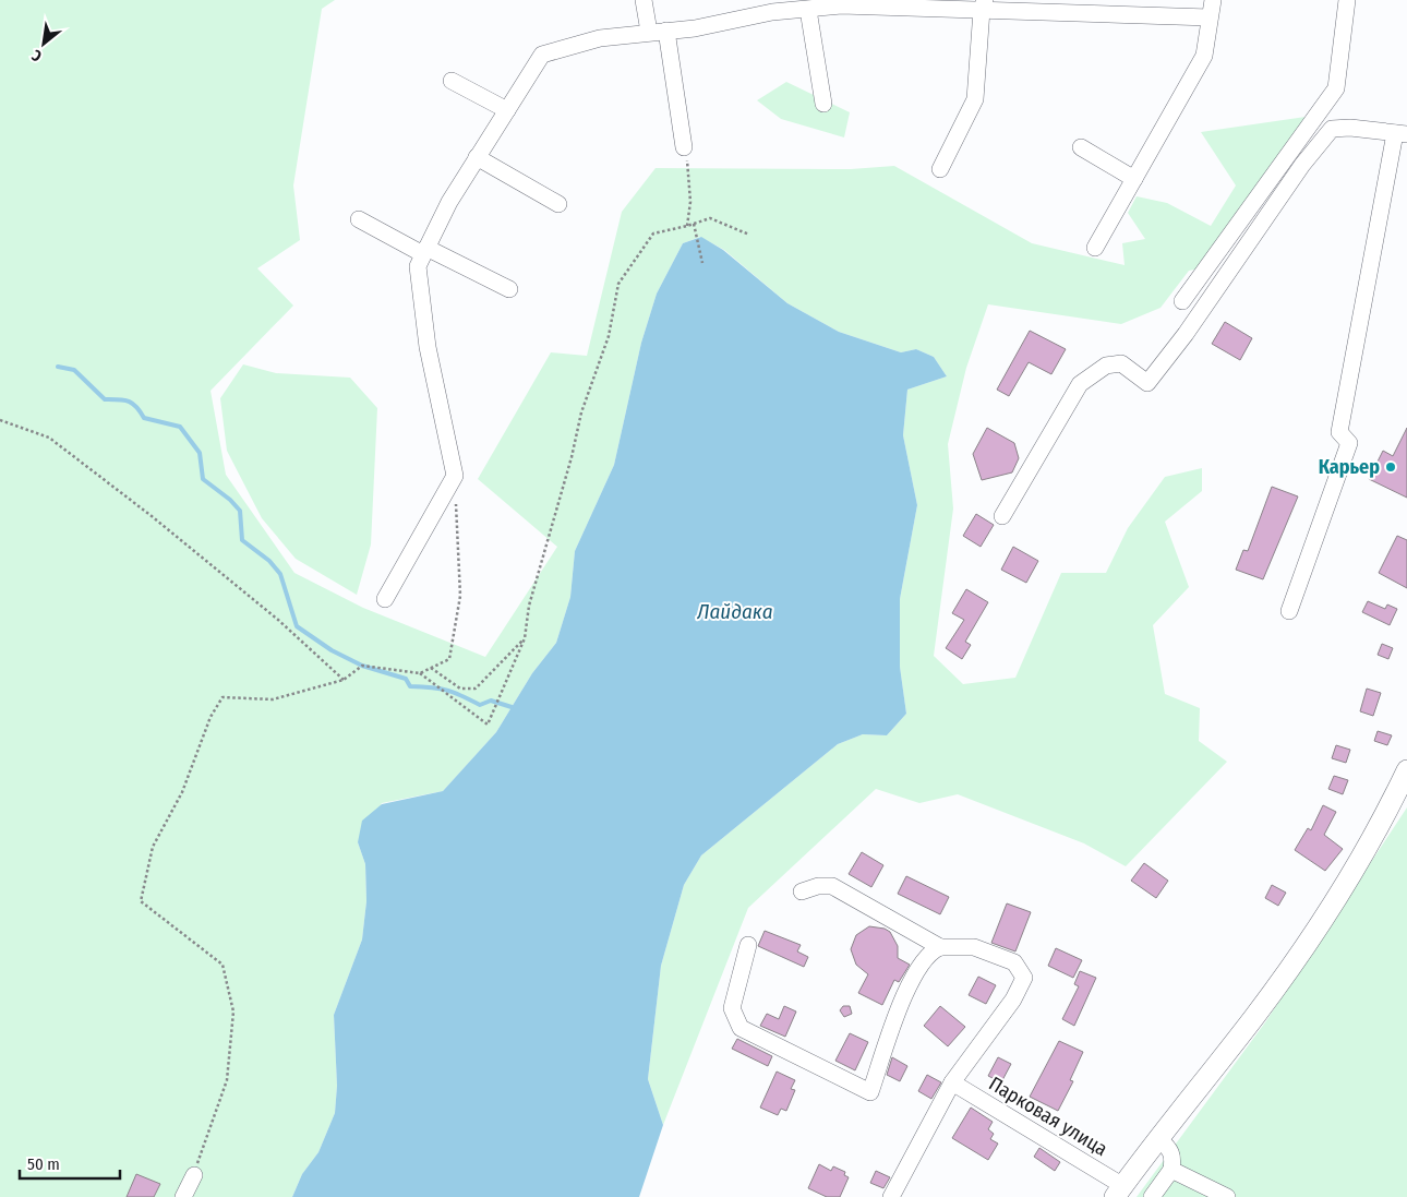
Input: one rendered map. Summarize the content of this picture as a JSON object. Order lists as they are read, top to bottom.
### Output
{
  "streets": {
    "street": ["Парковая улица"]
  },
  "water": ["Лайдака"],
  "places": ["Карьер"],
  "scale_bar": "50 m",
  "north": "bottom left"
}
